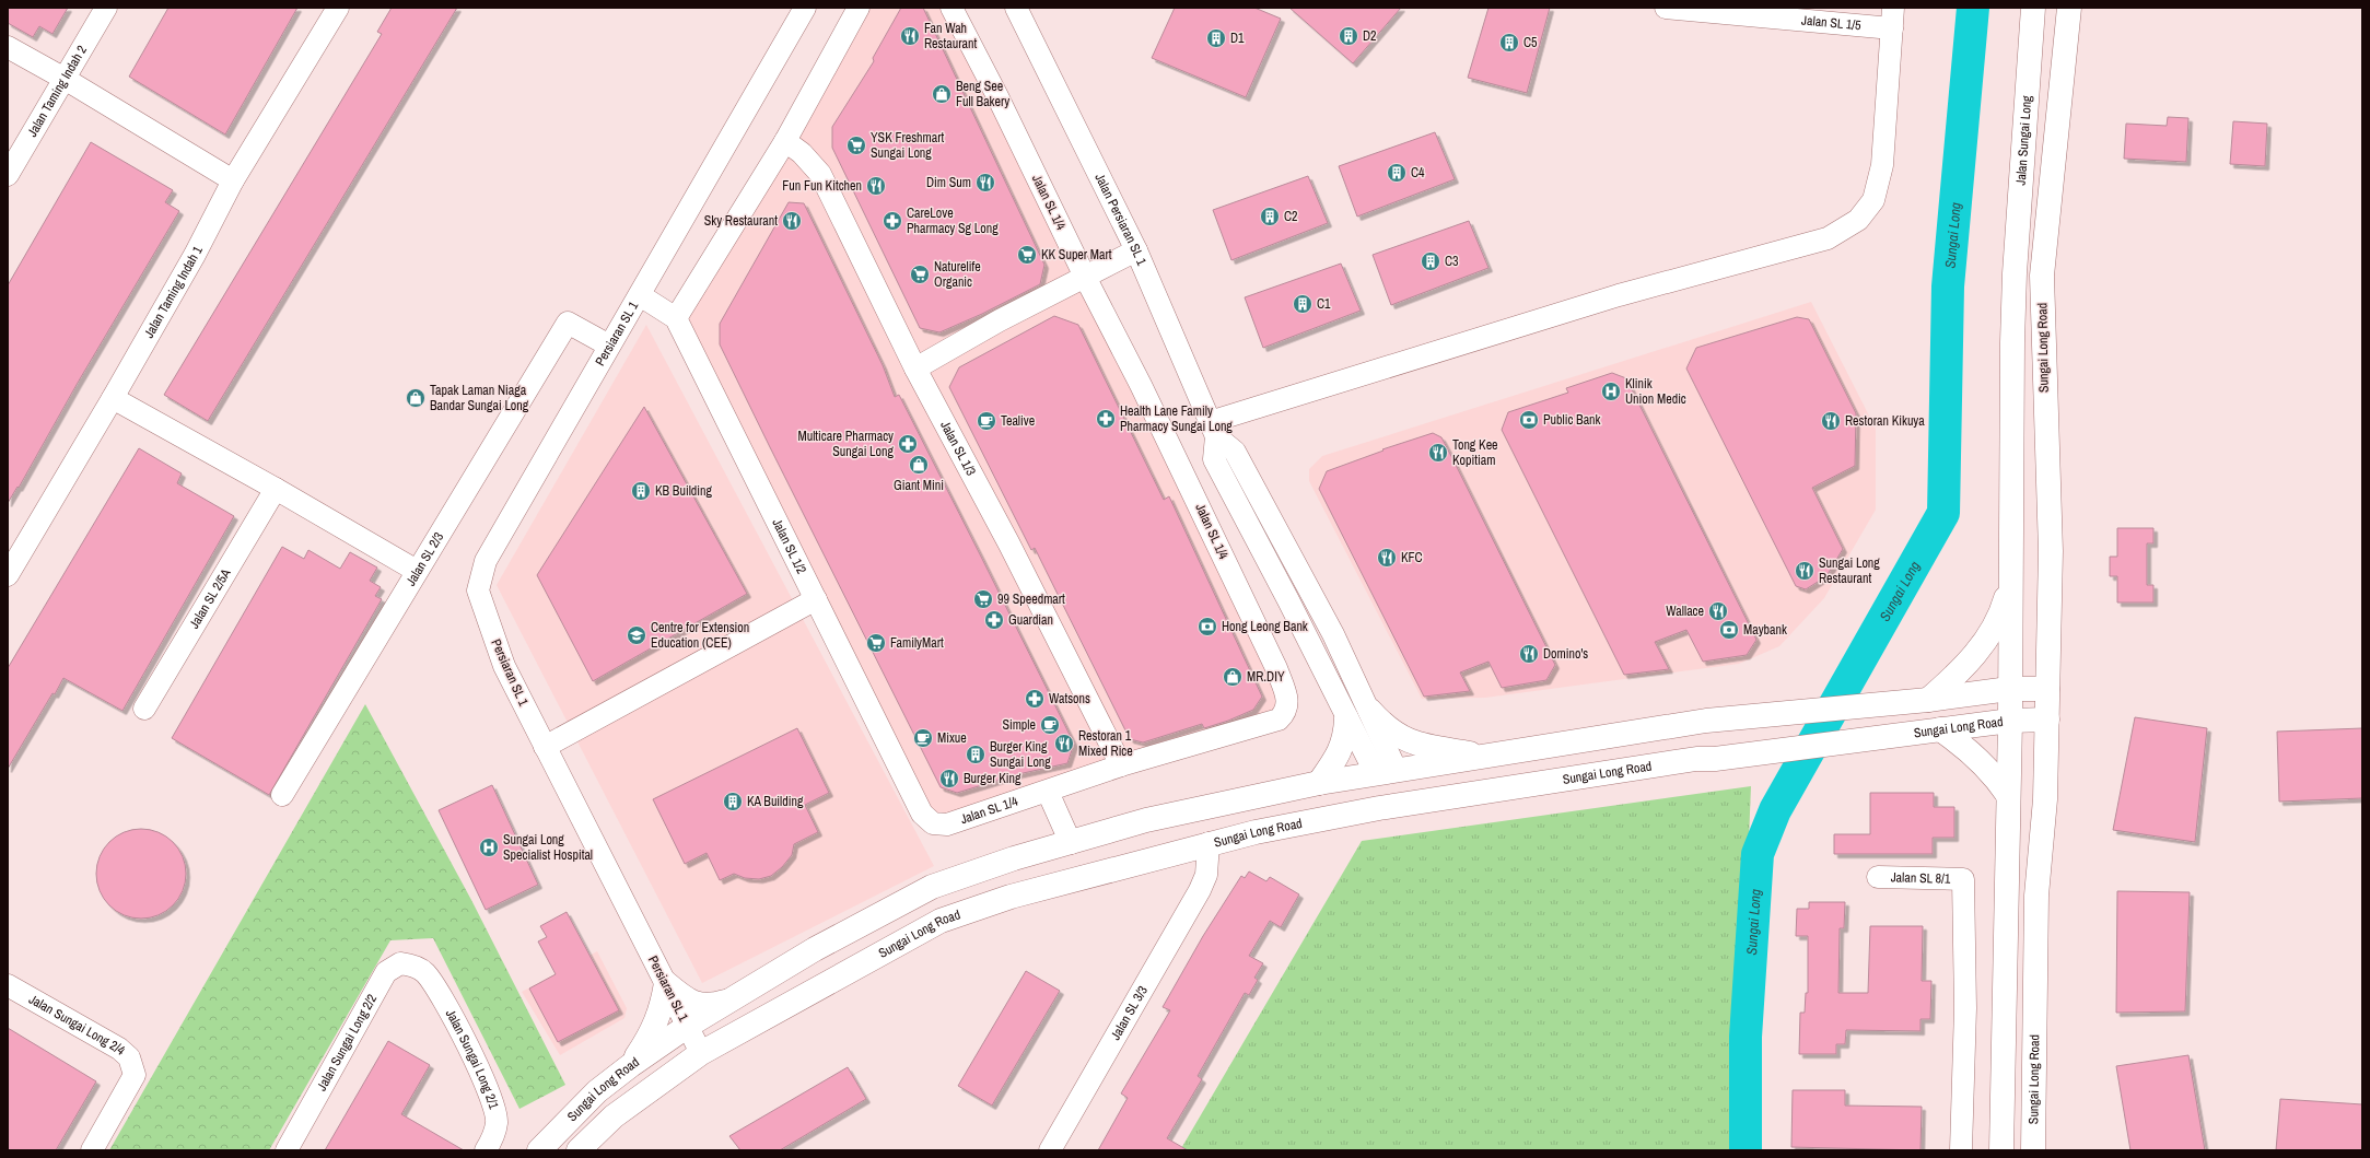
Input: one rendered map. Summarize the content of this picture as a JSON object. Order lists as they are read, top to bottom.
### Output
{
  "streets": {
    "street": [
      "Jalan SL 1/5",
      "Jalan Taming Indah 2",
      "Jalan Sungai Long",
      "Jalan SL 1/4",
      "Jalan Persiaran SL 1",
      "Jalan Taming Indah 1",
      "Persiaran SL 1",
      "Sungai Long Road",
      "Jalan SL 1/3",
      "Jalan SL 1/2",
      "Jalan SL 2/3",
      "Jalan SL 2/5A",
      "Jalan SL 8/1",
      "Jalan SL 3/3",
      "Jalan Sungai Long 2/4",
      "Jalan Sungai Long 2/2",
      "Jalan Sungai Long 2/1"
    ]
  },
  "crossings": [
    ["Jalan Sungai Long", "Sungai Long Road"],
    ["Jalan SL 1/4", "Jalan SL 1/3"],
    ["Jalan SL 1/4", "Jalan SL 1/2"],
    ["Persiaran SL 1", "Sungai Long Road"],
    ["Persiaran SL 1", "Jalan SL 2/3"],
    ["Sungai Long Road", "Jalan SL 3/3"],
    ["Jalan Sungai Long 2/2", "Jalan Sungai Long 2/1"]
  ],
  "water": ["Sungai Long"],
  "places": {
    "restaurant": [
      "Fan Wah Restaurant",
      "Dim Sum",
      "Fun Fun Kitchen",
      "Sky Restaurant",
      "Restoran Kikuya",
      "Tong Kee Kopitiam",
      "KFC",
      "Sungai Long Restaurant",
      "Wallace",
      "Domino's",
      "Restoran 1 Mixed Rice",
      "Burger King"
    ],
    "building": [
      "D2",
      "D1",
      "C5",
      "C4",
      "C2",
      "C3",
      "C1",
      "KB Building",
      "Burger King Sungai Long",
      "KA Building"
    ],
    "shop": [
      "Beng See Full Bakery",
      "Tapak Laman Niaga Bandar Sungai Long",
      "Giant Mini",
      "MR.DIY"
    ],
    "supermarket": [
      "YSK Freshmart Sungai Long",
      "KK Super Mart",
      "Naturelife Organic",
      "99 Speedmart",
      "FamilyMart"
    ],
    "pharmacy": [
      "CareLove Pharmacy Sg Long",
      "Health Lane Family Pharmacy Sungai Long",
      "Multicare Pharmacy Sungai Long",
      "Guardian",
      "Watsons"
    ],
    "hospital": ["Klinik Union Medic", "Sungai Long Specialist Hospital"],
    "bank": ["Public Bank", "Hong Leong Bank", "Maybank"],
    "cafe": ["Tealive", "Simple", "Mixue"],
    "school or university": ["Centre for Extension Education (CEE)"]
  }
}
